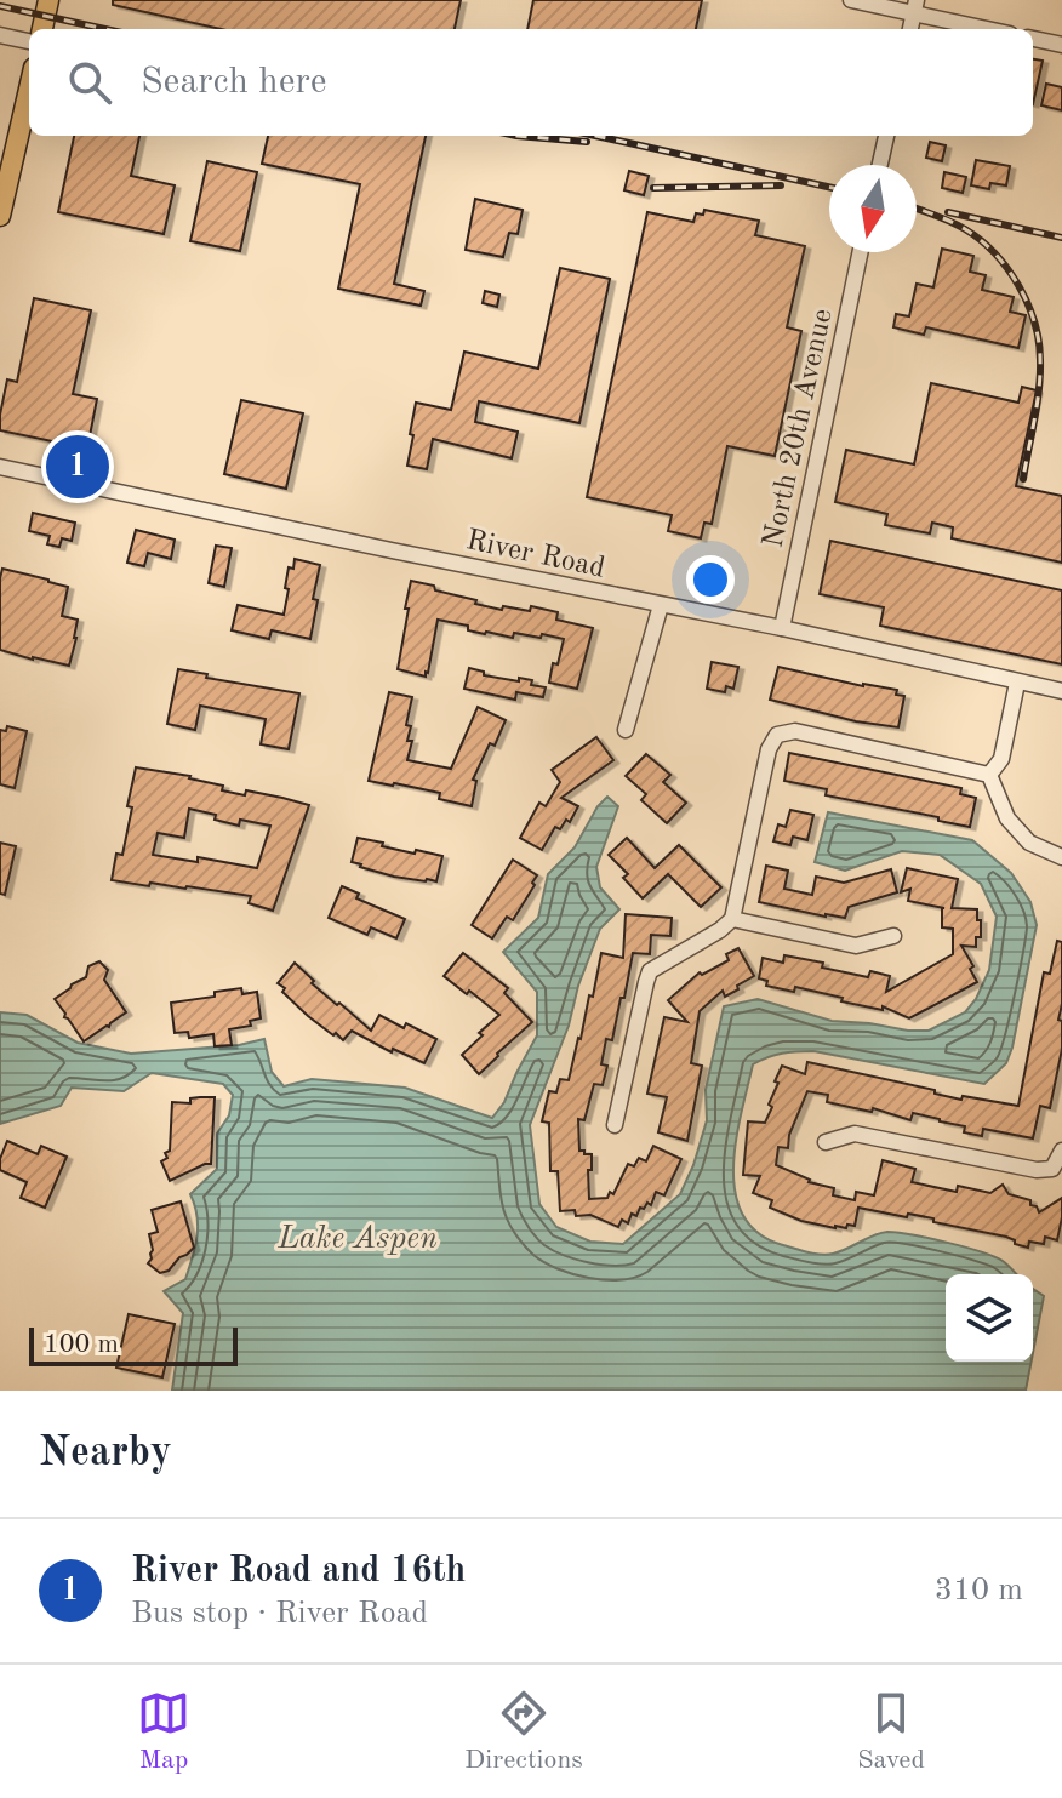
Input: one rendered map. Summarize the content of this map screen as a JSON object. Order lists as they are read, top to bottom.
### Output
{
  "streets": {
    "street": ["North 20th Avenue", "River Road"]
  },
  "crossings": [
    ["North 20th Avenue", "River Road"]
  ],
  "water": ["Lake Aspen"],
  "scale_bar": "100 m",
  "north": "bottom",
  "page": {
    "search": "Search here",
    "pins": "1",
    "scale": "100 m",
    "heading": "Nearby",
    "list": [
      {
        "mark": "1",
        "name": "River Road and 16th",
        "note": "Bus stop · River Road",
        "value": "310 m"
      }
    ],
    "nav": ["Map", "Directions", "Saved"]
  }
}
